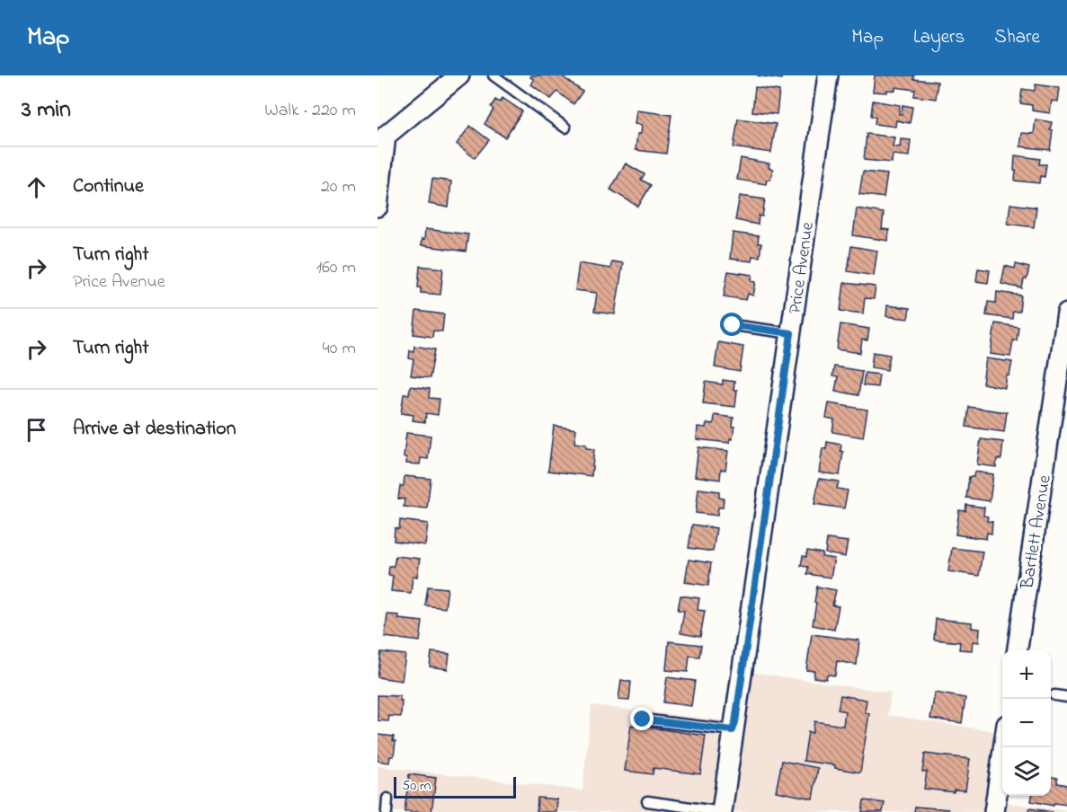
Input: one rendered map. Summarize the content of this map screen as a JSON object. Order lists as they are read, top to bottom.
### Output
{
  "streets": {
    "street": ["Price Avenue", "Bartlett Avenue"]
  },
  "scale_bar": "50 m",
  "page": {
    "header": "Map",
    "nav": ["Map", "Layers", "Share"],
    "heading": ["3 min", "Walk · 220 m"],
    "list": [
      ["Continue", "20 m"],
      ["Turn right", "Price Avenue", "160 m"],
      ["Turn right", "40 m"],
      "Arrive at destination"
    ],
    "map_buttons": ["+", "−"],
    "scale": "50 m"
  }
}
